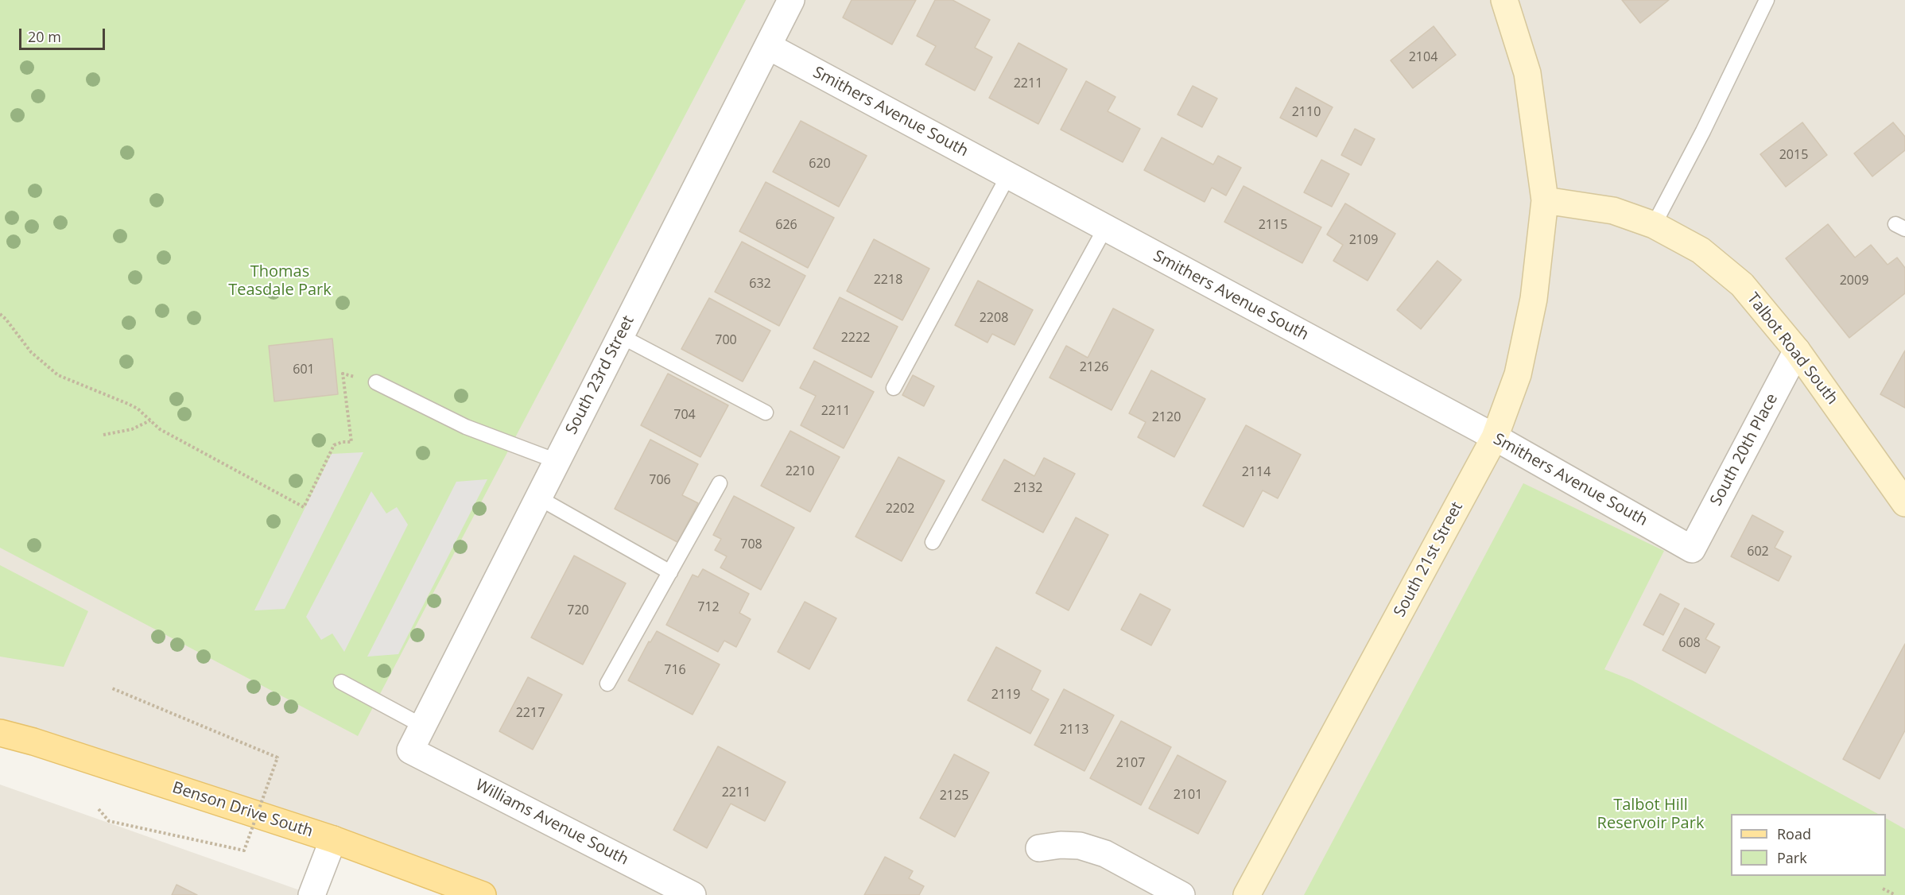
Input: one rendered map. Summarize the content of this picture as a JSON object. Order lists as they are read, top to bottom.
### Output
{
  "streets": {
    "main road": ["Benson Drive South"],
    "street": [
      "Smithers Avenue South",
      "Talbot Road South",
      "South 23rd Street",
      "South 20th Place",
      "South 21st Street",
      "Williams Avenue South"
    ]
  },
  "crossings": [
    ["Smithers Avenue South", "South 23rd Street"],
    ["Smithers Avenue South", "South 20th Place"],
    ["Smithers Avenue South", "South 21st Street"],
    ["Talbot Road South", "South 20th Place"],
    ["Talbot Road South", "South 21st Street"],
    ["South 23rd Street", "Williams Avenue South"]
  ],
  "parks": ["Thomas Teasdale Park", "Talbot Hill Reservoir Park"],
  "house_numbers": [
    "2104",
    "2211",
    "2110",
    "2015",
    "620",
    "626",
    "2115",
    "2109",
    "2218",
    "2009",
    "632",
    "2208",
    "2222",
    "700",
    "2126",
    "601",
    "2211",
    "704",
    "2120",
    "2210",
    "2114",
    "706",
    "2132",
    "2202",
    "708",
    "602",
    "712",
    "720",
    "608",
    "716",
    "2119",
    "2217",
    "2113",
    "2107",
    "2211",
    "2101",
    "2125"
  ],
  "legend": ["Road", "Park"],
  "scale_bar": "20 m"
}
